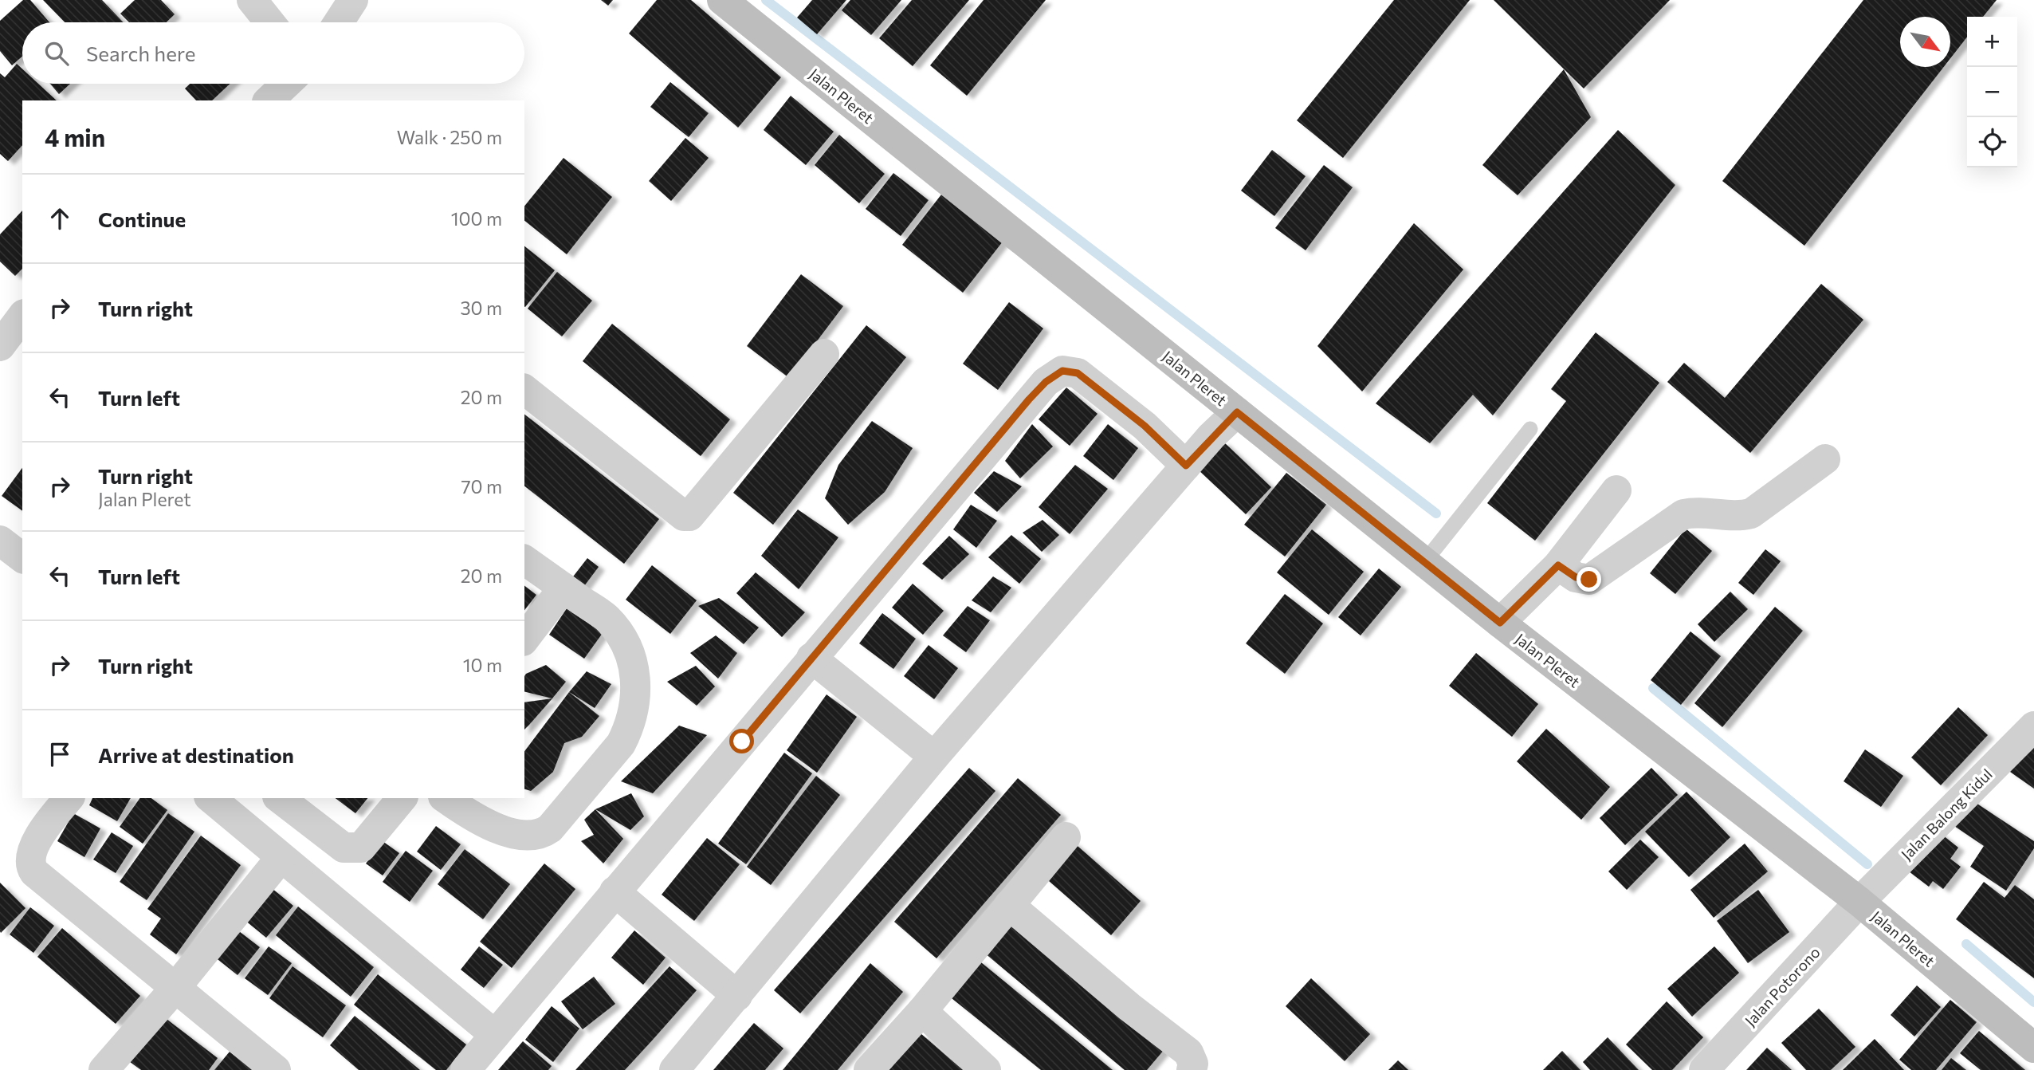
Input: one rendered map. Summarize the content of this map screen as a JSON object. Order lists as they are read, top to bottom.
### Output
{
  "streets": {
    "main road": ["Jalan Pleret"],
    "street": ["Jalan Balong Kidul", "Jalan Potorono"]
  },
  "crossings": [
    ["Jalan Pleret", "Jalan Balong Kidul"],
    ["Jalan Pleret", "Jalan Potorono"],
    ["Jalan Balong Kidul", "Jalan Potorono"]
  ],
  "north": "bottom right",
  "page": {
    "map_buttons": ["+", "−"],
    "search": "Search here",
    "heading": ["4 min", "Walk · 250 m"],
    "list": [
      ["Continue", "100 m"],
      ["Turn right", "30 m"],
      ["Turn left", "20 m"],
      ["Turn right", "Jalan Pleret", "70 m"],
      ["Turn left", "20 m"],
      ["Turn right", "10 m"],
      "Arrive at destination"
    ]
  }
}
